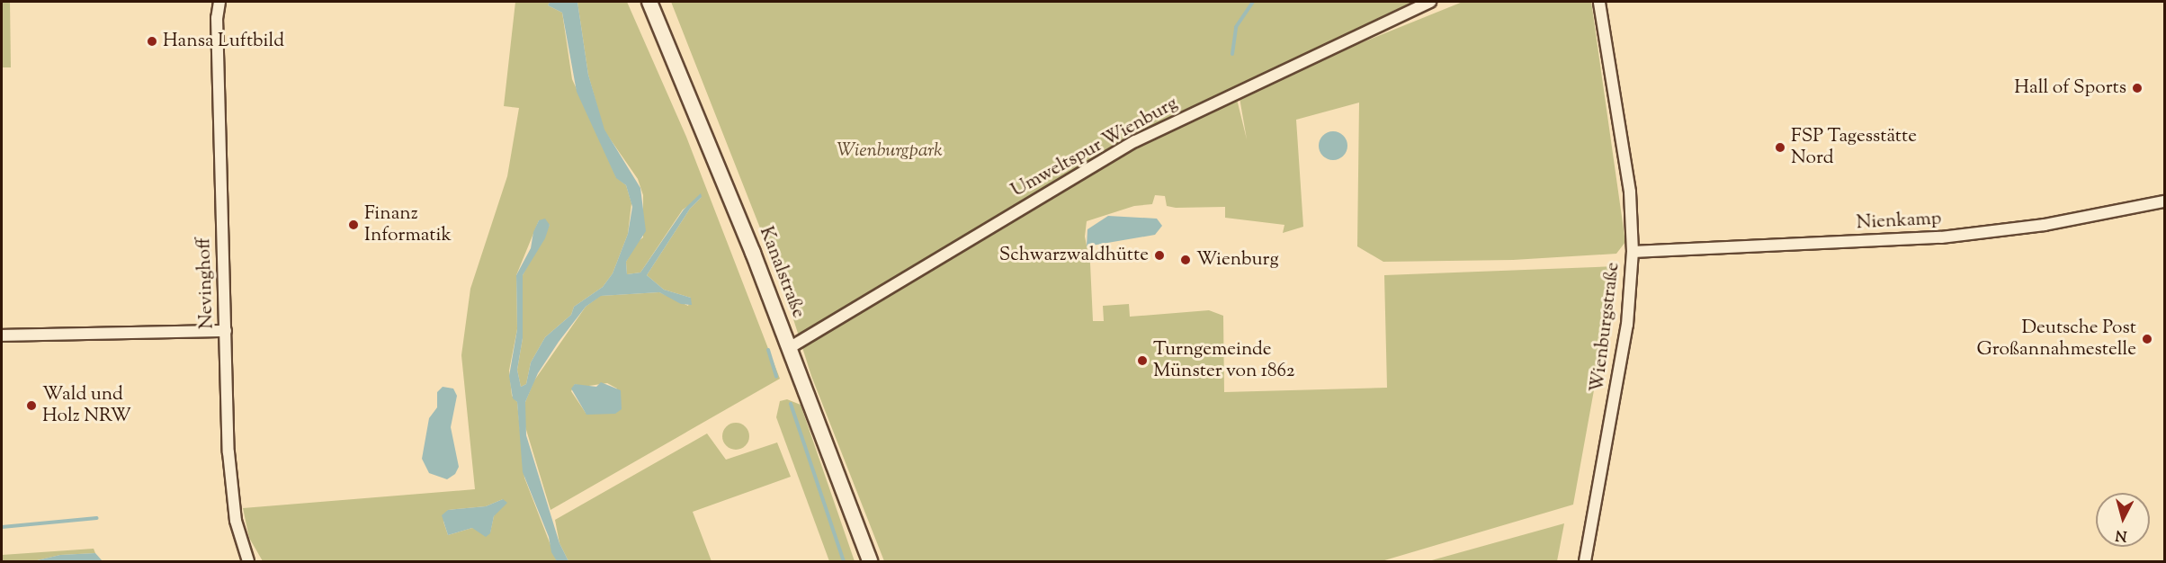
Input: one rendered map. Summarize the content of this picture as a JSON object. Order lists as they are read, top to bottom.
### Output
{
  "streets": {
    "main road": ["Kanalstraße"],
    "street": [
      "Umweltspur Wienburg",
      "Nienkamp",
      "Nevinghoff",
      "Wienburgstraße"
    ]
  },
  "crossings": [
    ["Umweltspur Wienburg", "Kanalstraße"],
    ["Nienkamp", "Wienburgstraße"]
  ],
  "parks": ["Wienburgpark"],
  "places": [
    "Hansa Luftbild",
    "Hall of Sports",
    "FSP Tagesstätte Nord",
    "Finanz Informatik",
    "Schwarzwaldhütte",
    "Wienburg",
    "Deutsche Post Großannahmestelle",
    "Turngemeinde Münster von 1862",
    "Wald und Holz NRW"
  ],
  "north": "bottom"
}
